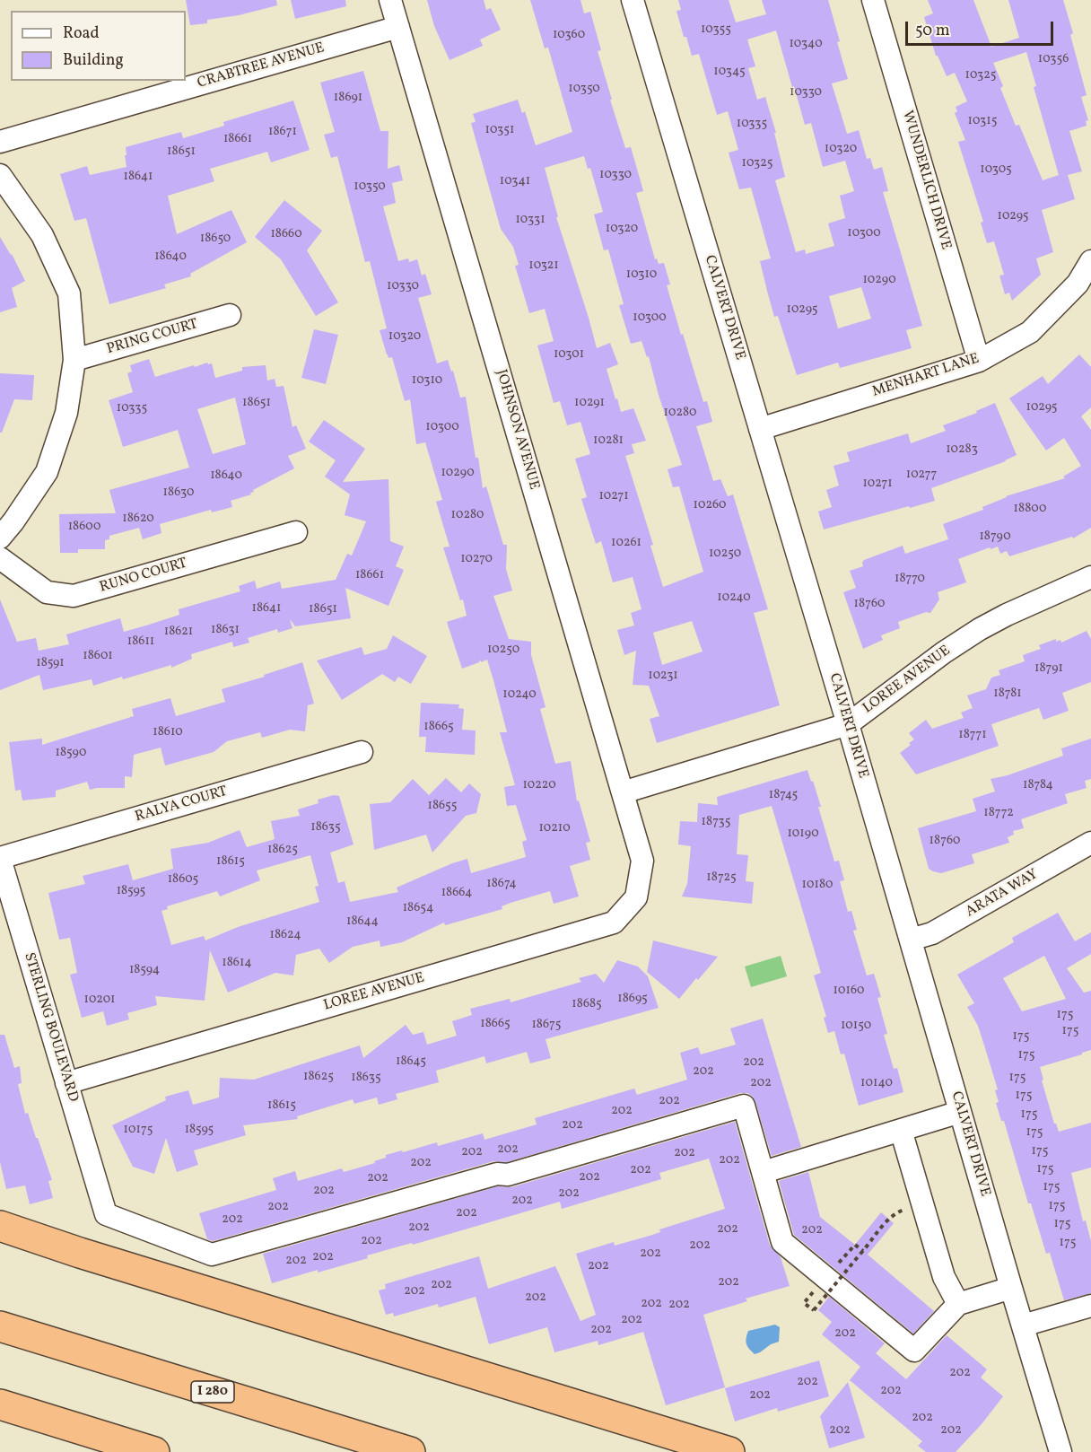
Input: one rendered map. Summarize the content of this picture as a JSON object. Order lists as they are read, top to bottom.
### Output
{
  "streets": {
    "highway": ["I 280"],
    "street": [
      "CRABTREE AVENUE",
      "WUNDERLICH DRIVE",
      "CALVERT DRIVE",
      "PRING COURT",
      "MENHART LANE",
      "JOHNSON AVENUE",
      "RUNO COURT",
      "LOREE AVENUE",
      "RALYA COURT",
      "ARATA WAY",
      "STERLING BOULEVARD"
    ]
  },
  "crossings": [
    ["CRABTREE AVENUE", "JOHNSON AVENUE"],
    ["WUNDERLICH DRIVE", "MENHART LANE"],
    ["CALVERT DRIVE", "MENHART LANE"],
    ["CALVERT DRIVE", "LOREE AVENUE"],
    ["CALVERT DRIVE", "ARATA WAY"],
    ["JOHNSON AVENUE", "LOREE AVENUE"],
    ["LOREE AVENUE", "STERLING BOULEVARD"],
    ["RALYA COURT", "STERLING BOULEVARD"]
  ],
  "house_numbers": [
    "10355",
    "10360",
    "10340",
    "10356",
    "10345",
    "10325",
    "10350",
    "10330",
    "18691",
    "10315",
    "10335",
    "10351",
    "18671",
    "18661",
    "10320",
    "18651",
    "10325",
    "10305",
    "10330",
    "18641",
    "10341",
    "10350",
    "10295",
    "10331",
    "10320",
    "10300",
    "18660",
    "18650",
    "18640",
    "10321",
    "10310",
    "10290",
    "10330",
    "10295",
    "10300",
    "10320",
    "10301",
    "10310",
    "18651",
    "10291",
    "10295",
    "10335",
    "10280",
    "10300",
    "10281",
    "10283",
    "10290",
    "10277",
    "18640",
    "10271",
    "18630",
    "10271",
    "10260",
    "18800",
    "10280",
    "18620",
    "18600",
    "18790",
    "10261",
    "10250",
    "10270",
    "18661",
    "18770",
    "10240",
    "18760",
    "18641",
    "18651",
    "18631",
    "18621",
    "18611",
    "10250",
    "18601",
    "18591",
    "18791",
    "10231",
    "18781",
    "10240",
    "18665",
    "18610",
    "18771",
    "18590",
    "10220",
    "18784",
    "18745",
    "18655",
    "18772",
    "18735",
    "18635",
    "10210",
    "10190",
    "18760",
    "18625",
    "18615",
    "18725",
    "18605",
    "18674",
    "10180",
    "18595",
    "18664",
    "18654",
    "18644",
    "18624",
    "18614",
    "18594",
    "10160",
    "18695",
    "10201",
    "18685",
    "175",
    "18665",
    "18675",
    "10150",
    "175",
    "175",
    "175",
    "18645",
    "202",
    "202",
    "18625",
    "18635",
    "175",
    "202",
    "10140",
    "175",
    "202",
    "18615",
    "202",
    "175",
    "202",
    "10175",
    "18595",
    "175",
    "202",
    "175",
    "202",
    "202",
    "202",
    "202",
    "175",
    "202",
    "202",
    "202",
    "175",
    "202",
    "202",
    "202",
    "175",
    "202",
    "202",
    "202",
    "175",
    "202",
    "202",
    "202",
    "202",
    "175",
    "202",
    "202",
    "202",
    "202",
    "202",
    "202",
    "202",
    "202",
    "202",
    "202",
    "202",
    "202",
    "202",
    "202",
    "202",
    "202",
    "202",
    "202",
    "202",
    "202",
    "202"
  ],
  "legend": ["Road", "Building"],
  "scale_bar": "50 m"
}
